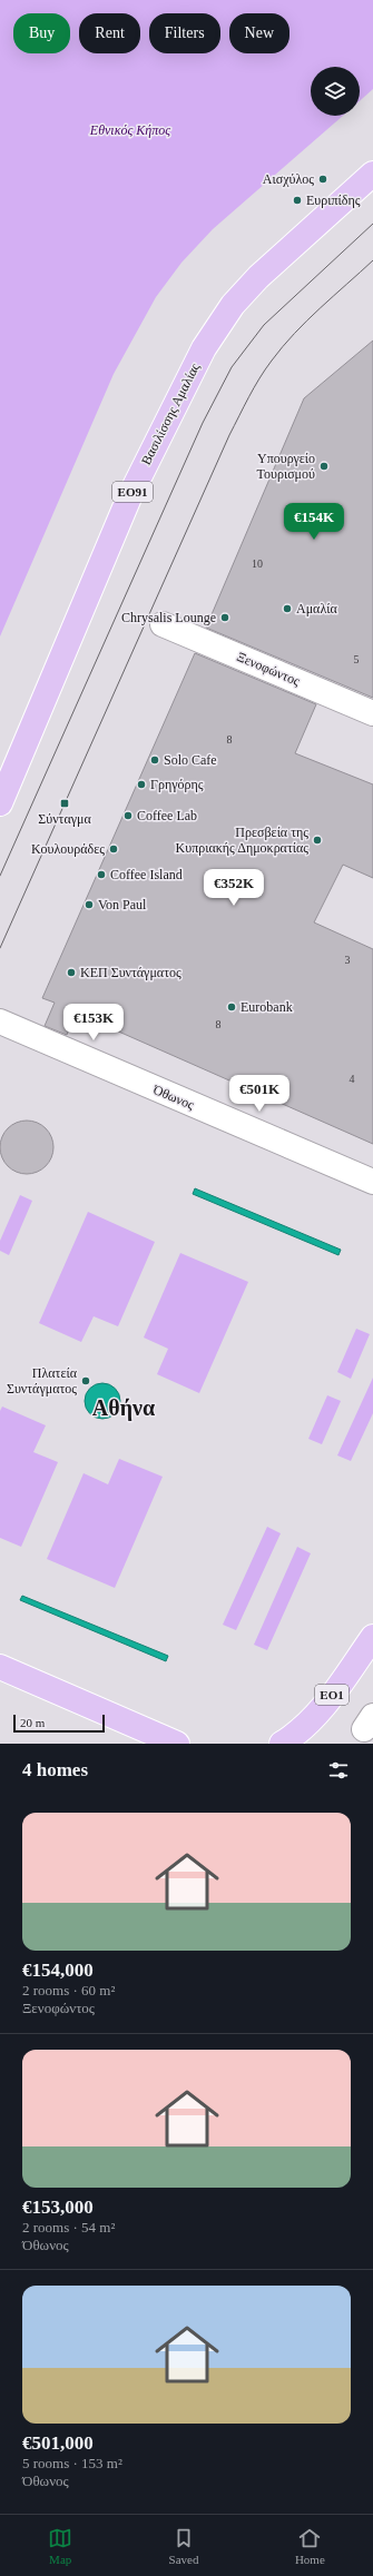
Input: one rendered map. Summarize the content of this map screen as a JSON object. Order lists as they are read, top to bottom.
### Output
{
  "streets": {
    "main road": ["Βασιλίσσης Αμαλίας", "ΕΟ91", "ΕΟ1"],
    "street": ["Ξενοφώντος", "Όθωνος"]
  },
  "districts": ["Αθήνα"],
  "parks": ["Εθνικός Κήπος"],
  "places": {
    "other": [
      "Αισχύλος",
      "Ευριπίδης",
      "Υπουργείο Τουρισμού",
      "Αμαλία",
      "Chrysalis Lounge",
      "Solo Cafe",
      "Γρηγόρης",
      "Coffee Lab",
      "Πρεσβεία της Κυπριακής Δημοκρατίας",
      "Κουλουράδες",
      "Coffee Island",
      "Von Paul",
      "ΚΕΠ Συντάγματος",
      "Eurobank",
      "Πλατεία Συντάγματος"
    ],
    "transit": ["Σύνταγμα"]
  },
  "house_numbers": [
    "10",
    "5",
    "8",
    "3",
    "8",
    "4"
  ],
  "scale_bar": "20 m",
  "page": {
    "chip": [
      "Buy",
      "Rent",
      "Filters",
      "New"
    ],
    "price": [
      "€154K",
      "€352K",
      "€153K",
      "€501K"
    ],
    "scale": "20 m",
    "heading": "4 homes",
    "list": [
      {
        "name": "€154,000",
        "note": "2 rooms · 60 m² · Ξενοφώντος"
      },
      {
        "name": "€153,000",
        "note": "2 rooms · 54 m² · Όθωνος"
      },
      {
        "name": "€501,000",
        "note": "5 rooms · 153 m² · Όθωνος"
      }
    ],
    "tabs": ["Map", "Saved", "Home"]
  }
}
